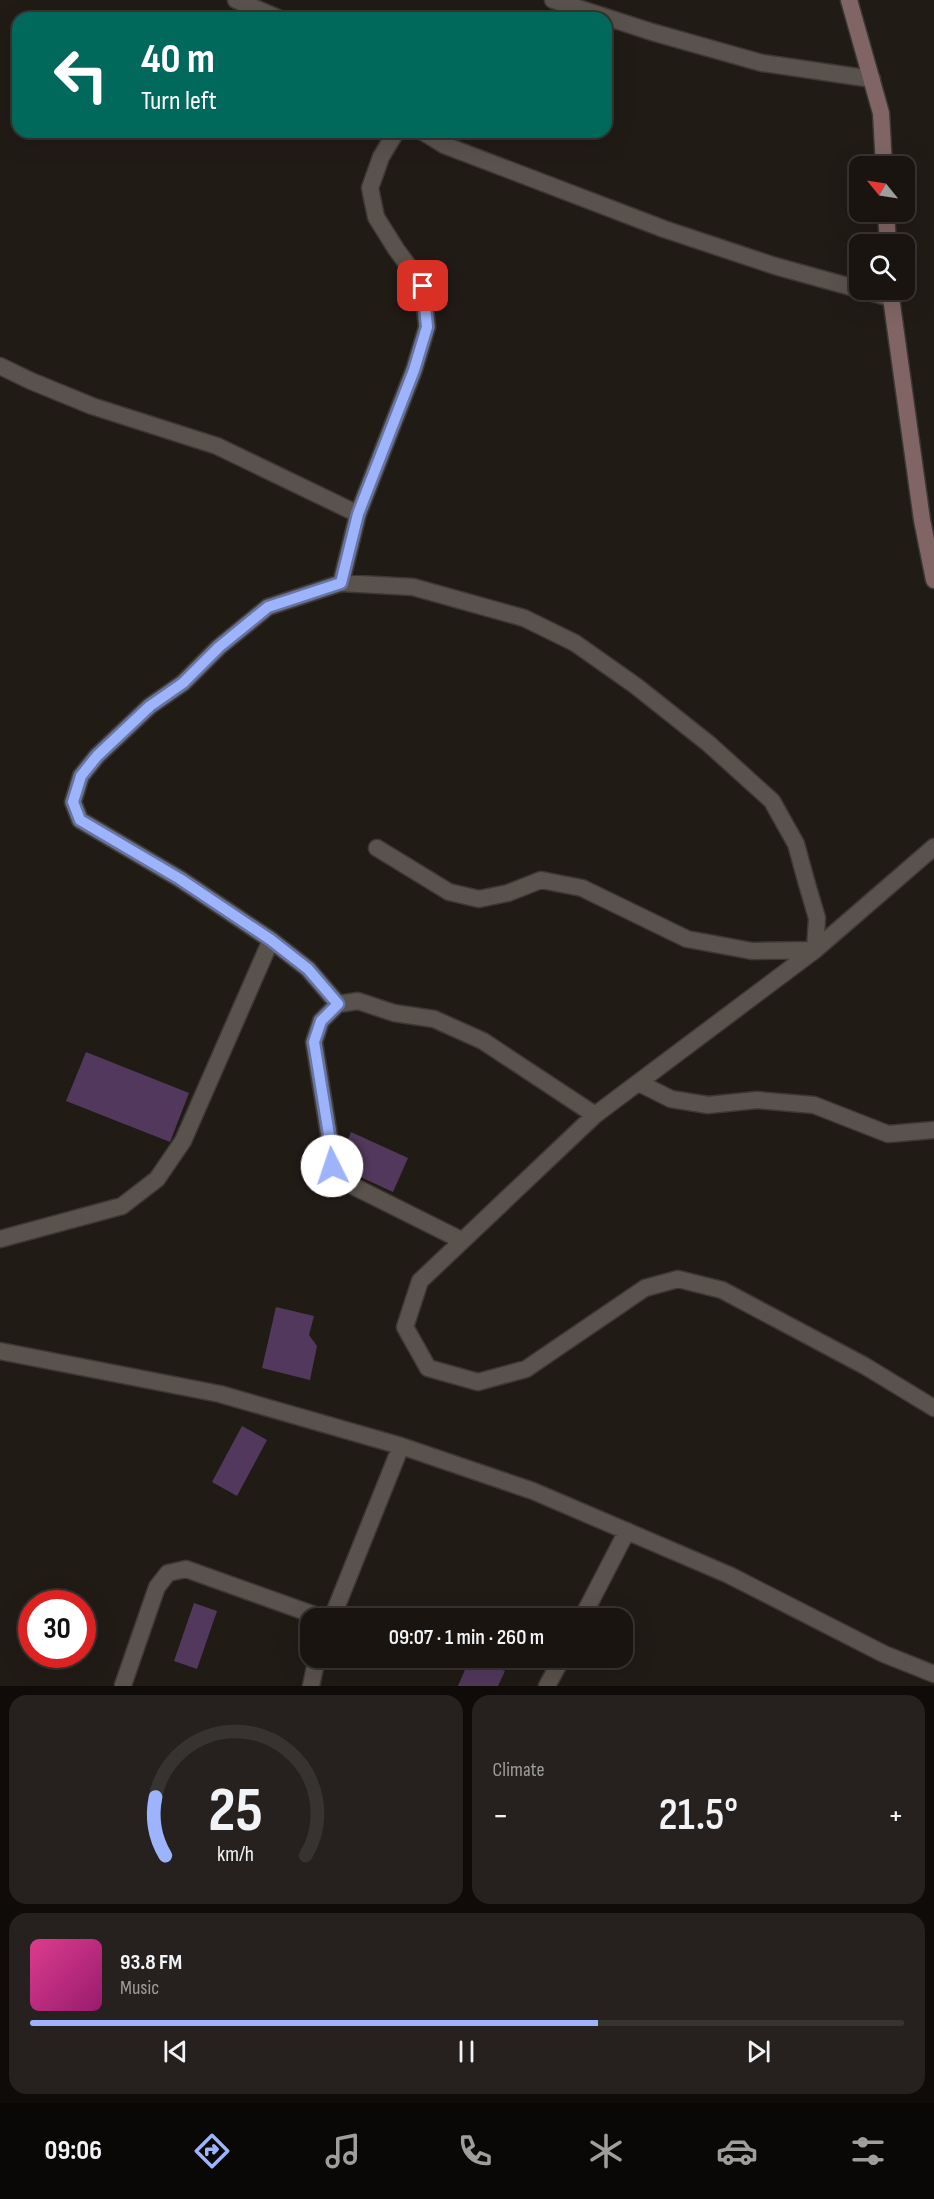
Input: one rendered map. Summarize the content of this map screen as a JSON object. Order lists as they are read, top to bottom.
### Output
{
  "north": "top left",
  "page": {
    "turn": ["40 m", "Turn left"],
    "limit": "30",
    "trip": "09:07 · 1 min · 260 m",
    "tile": "Climate",
    "heat": ["−", "21.5°", "+"],
    "song": ["93.8 FM", "Music"],
    "tabs": "09:06",
    "gauge": ["25", "km/h"]
  }
}
